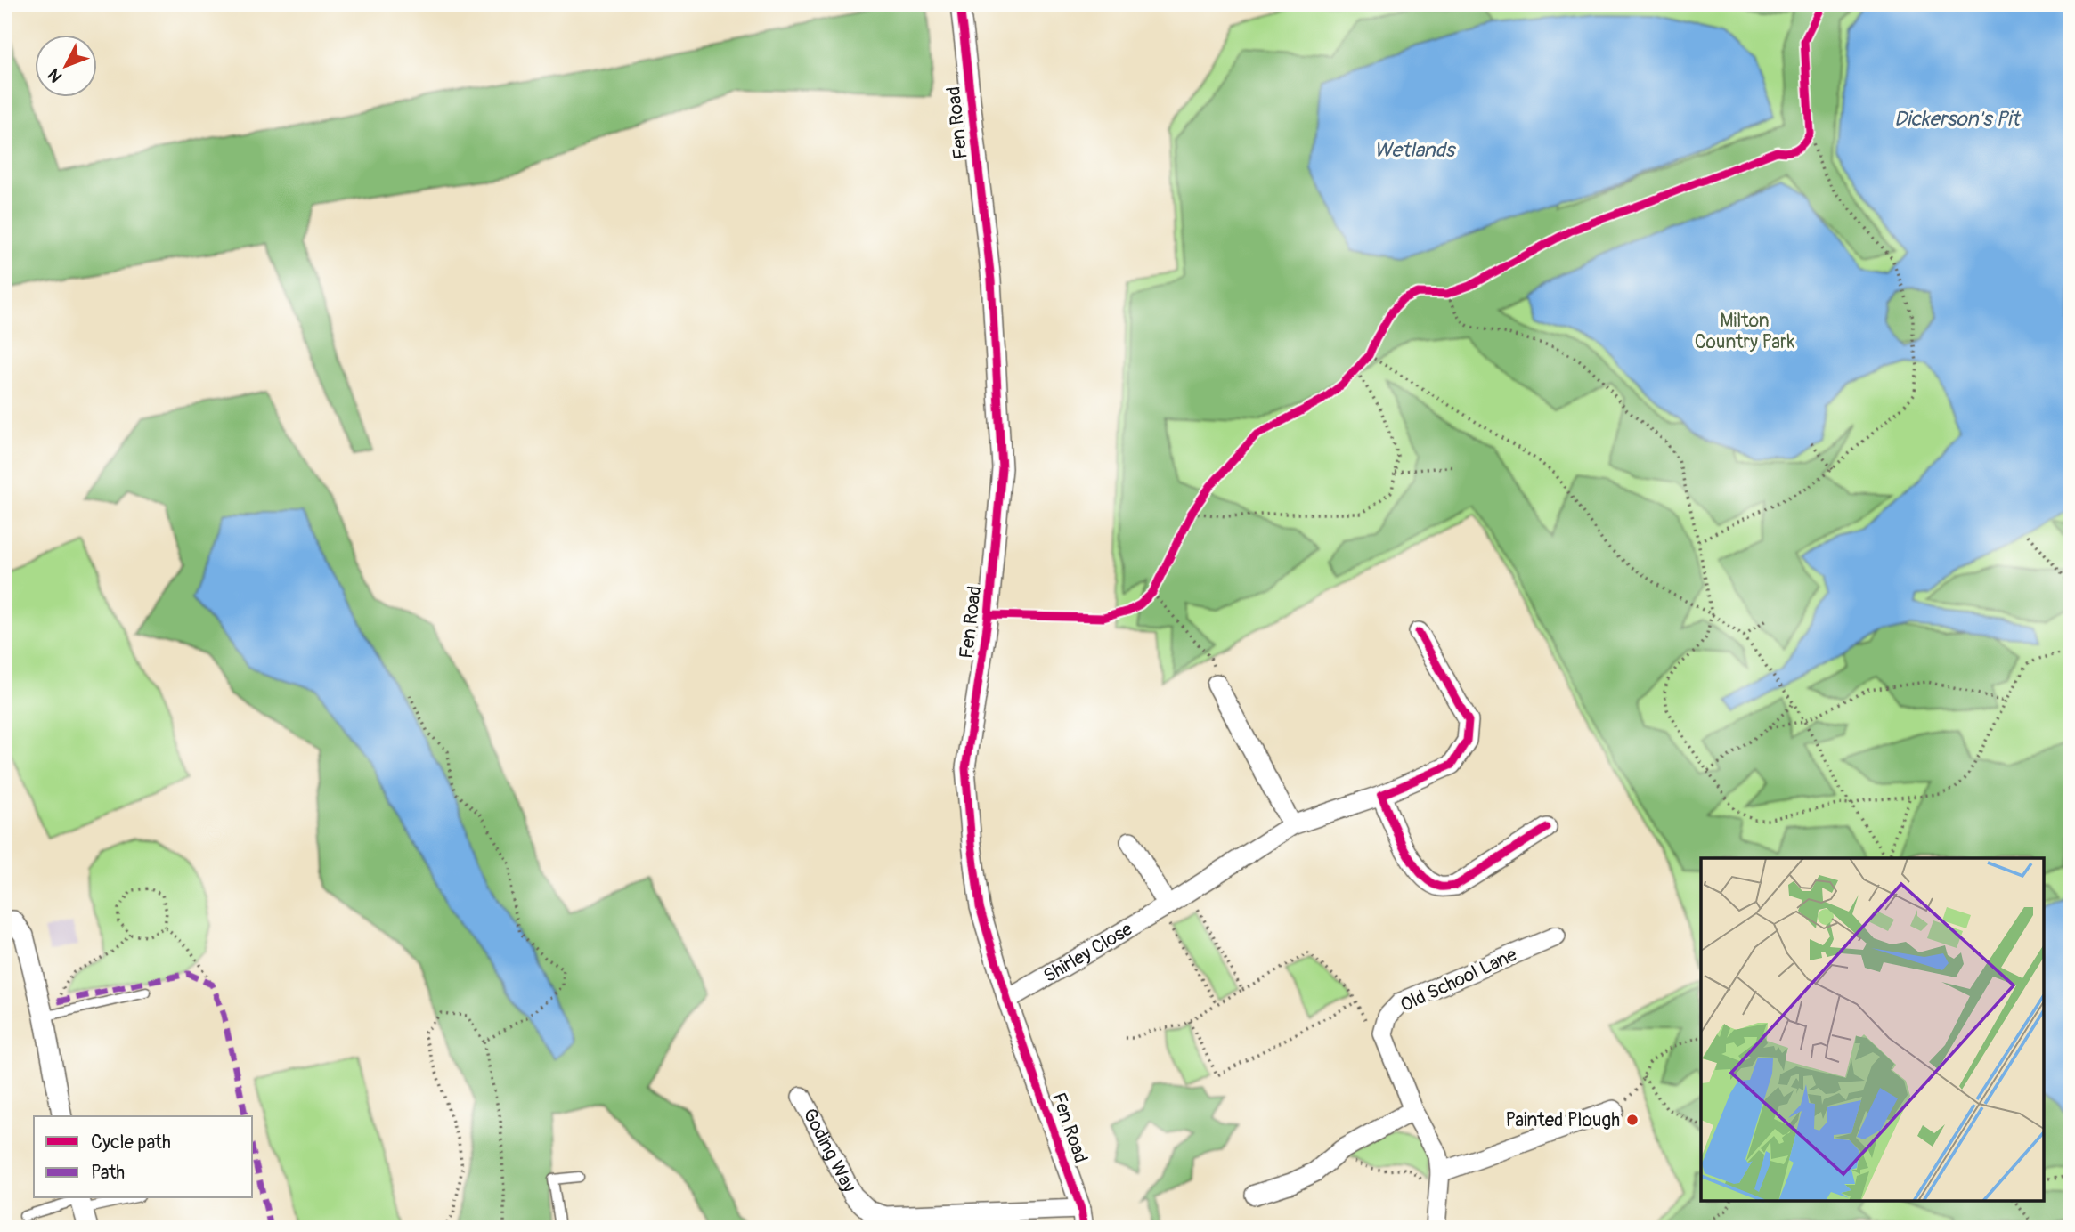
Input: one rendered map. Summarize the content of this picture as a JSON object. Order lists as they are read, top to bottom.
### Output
{
  "streets": {
    "street": [
      "Fen Road",
      "Shirley Close",
      "Old School Lane",
      "Goding Way"
    ]
  },
  "crossings": [
    ["Fen Road", "Shirley Close"],
    ["Fen Road", "Goding Way"]
  ],
  "water": ["Dickerson's Pit", "Wetlands"],
  "parks": ["Milton Country Park"],
  "places": ["Painted Plough"],
  "legend": ["Cycle path", "Path"],
  "north": "bottom left"
}
